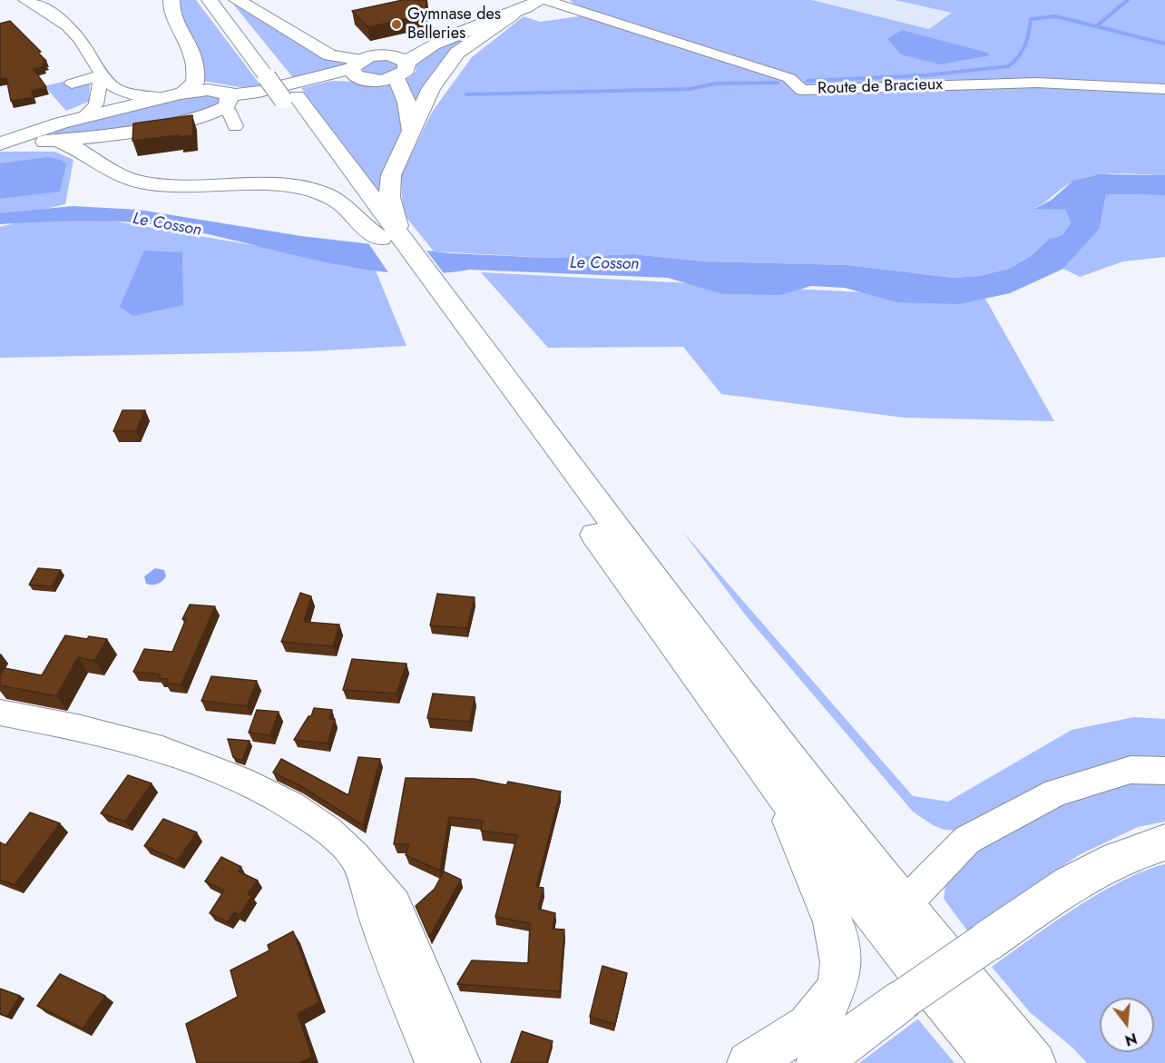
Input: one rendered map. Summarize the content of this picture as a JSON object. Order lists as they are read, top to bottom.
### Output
{
  "streets": {
    "street": ["Route de Bracieux"]
  },
  "water": ["Le Cosson"],
  "places": ["Gymnase des Belleries"],
  "north": "bottom"
}
